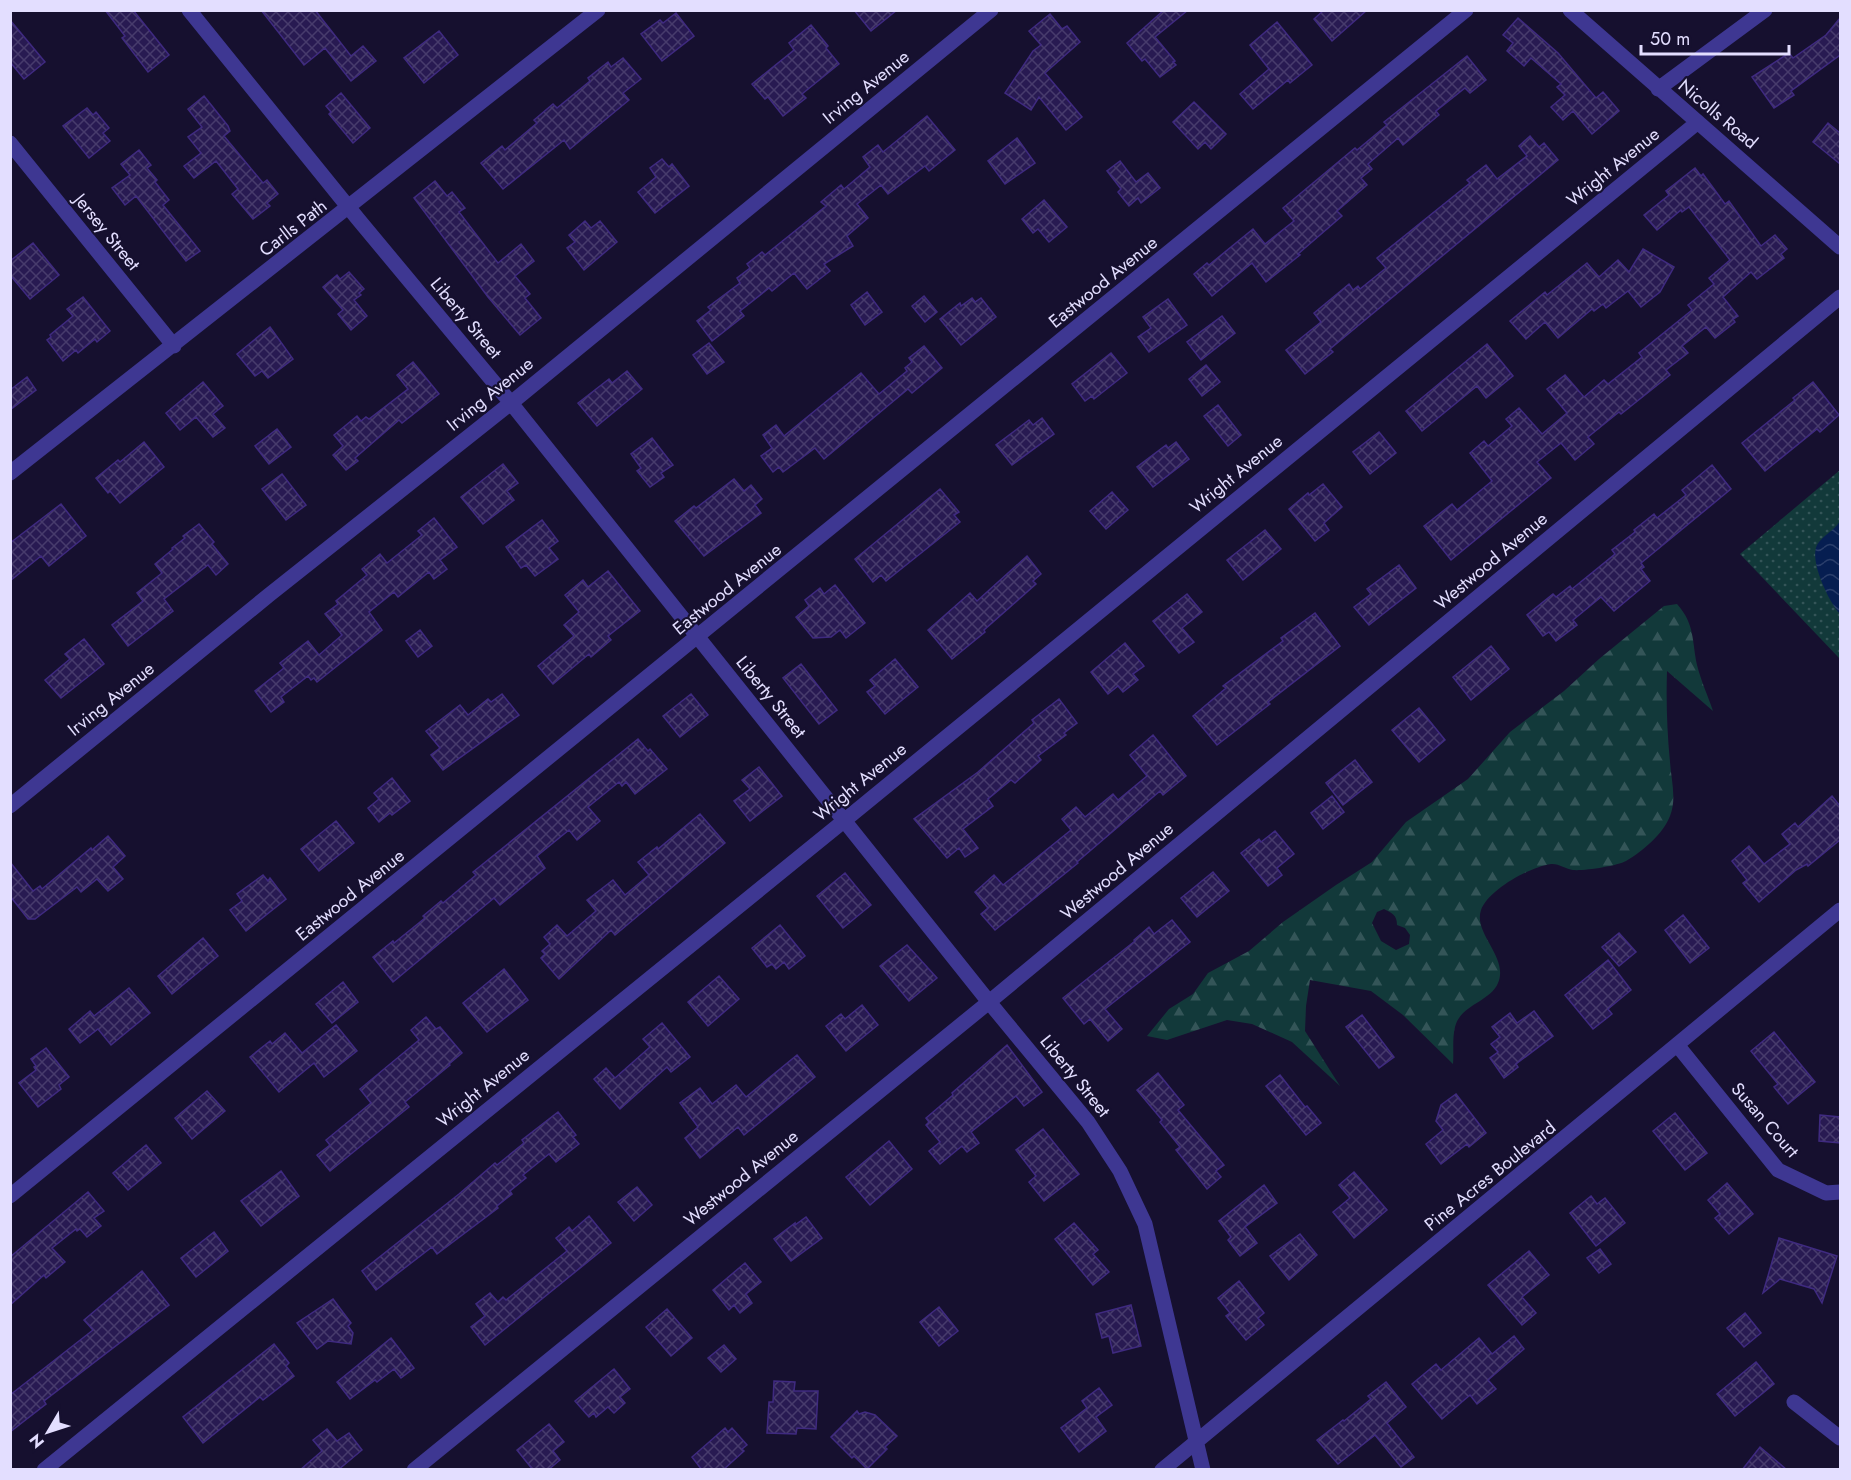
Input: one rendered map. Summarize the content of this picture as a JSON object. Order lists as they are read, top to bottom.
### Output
{
  "streets": {
    "street": [
      "Irving Avenue",
      "Nicolls Road",
      "Wright Avenue",
      "Carlls Path",
      "Jersey Street",
      "Eastwood Avenue",
      "Liberty Street",
      "Westwood Avenue",
      "Susan Court",
      "Pine Acres Boulevard"
    ]
  },
  "crossings": [
    ["Irving Avenue", "Liberty Street"],
    ["Nicolls Road", "Wright Avenue"],
    ["Wright Avenue", "Liberty Street"],
    ["Carlls Path", "Jersey Street"],
    ["Carlls Path", "Liberty Street"],
    ["Eastwood Avenue", "Liberty Street"],
    ["Liberty Street", "Westwood Avenue"],
    ["Liberty Street", "Pine Acres Boulevard"],
    ["Susan Court", "Pine Acres Boulevard"]
  ],
  "scale_bar": "50 m",
  "north": "bottom left"
}
